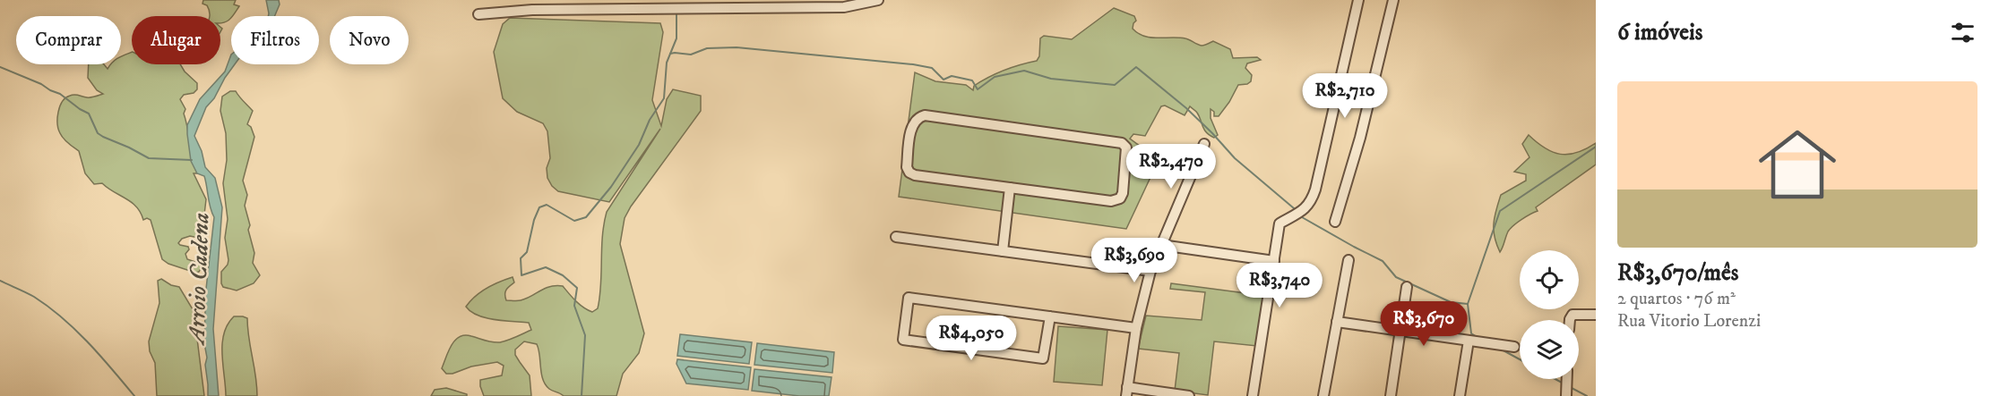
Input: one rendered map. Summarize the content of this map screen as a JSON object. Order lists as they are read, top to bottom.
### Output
{
  "water": ["Arroio Cadena"],
  "page": {
    "heading": "6 imóveis",
    "chip": [
      "Comprar",
      "Alugar",
      "Filtros",
      "Novo"
    ],
    "list": [
      {
        "name": "R$3,670/mês",
        "note": "2 quartos · 76 m² · Rua Vitorio Lorenzi"
      }
    ],
    "price": [
      "R$2,710",
      "R$2,470",
      "R$3,690",
      "R$3,740",
      "R$3,670",
      "R$4,050"
    ]
  }
}
